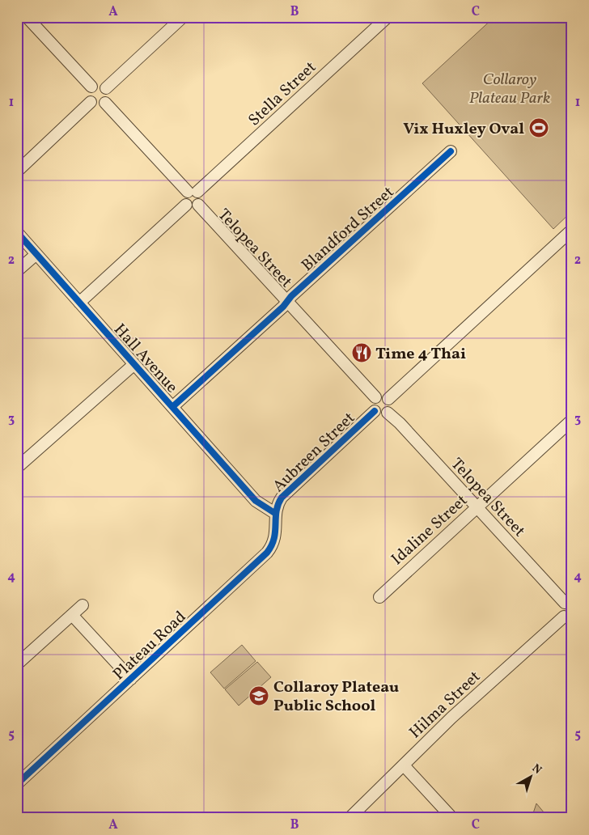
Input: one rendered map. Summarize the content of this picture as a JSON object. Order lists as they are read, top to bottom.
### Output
{
  "streets": {
    "street": [
      "Stella Street",
      "Blandford Street",
      "Telopea Street",
      "Hall Avenue",
      "Aubreen Street",
      "Idaline Street",
      "Plateau Road",
      "Hilma Street"
    ]
  },
  "crossings": [
    ["Stella Street", "Telopea Street"],
    ["Blandford Street", "Telopea Street"],
    ["Blandford Street", "Hall Avenue"],
    ["Telopea Street", "Aubreen Street"],
    ["Telopea Street", "Idaline Street"],
    ["Hall Avenue", "Aubreen Street"],
    ["Hall Avenue", "Plateau Road"],
    ["Aubreen Street", "Plateau Road"]
  ],
  "parks": ["Collaroy Plateau Park"],
  "places": {
    "sports": ["Vix Huxley Oval"],
    "restaurant": ["Time 4 Thai"],
    "school or university": ["Collaroy Plateau Public School"]
  },
  "north": "top right",
  "grid": {
    "columns": ["A", "B", "C"],
    "rows": [
      "1",
      "2",
      "3",
      "4",
      "5"
    ]
  }
}
